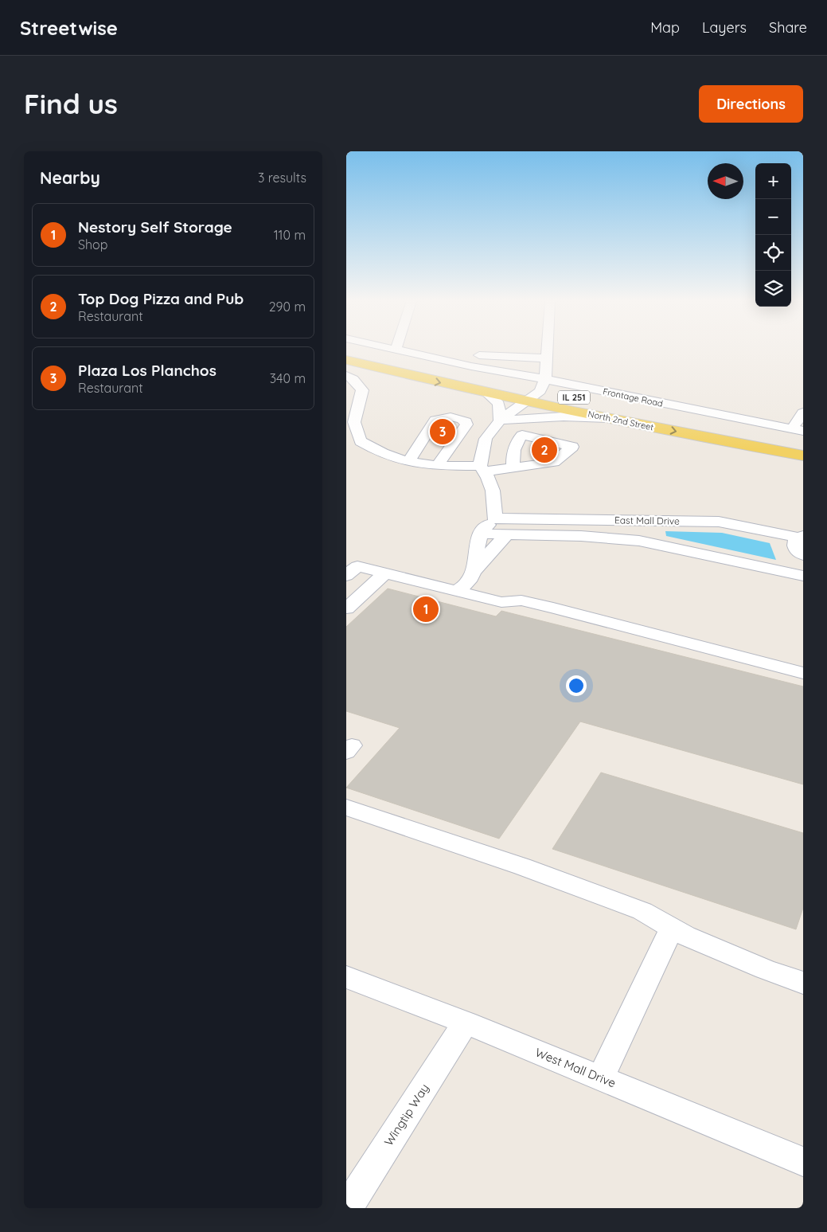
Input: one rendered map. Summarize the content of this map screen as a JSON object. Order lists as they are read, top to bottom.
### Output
{
  "streets": {
    "main road": ["IL 251", "North 2nd Street"],
    "street": [
      "Frontage Road",
      "East Mall Drive",
      "West Mall Drive",
      "Wingtip Way"
    ]
  },
  "crossings": [
    ["Frontage Road", "North 2nd Street"],
    ["West Mall Drive", "Wingtip Way"]
  ],
  "north": "left",
  "page": {
    "header": "Streetwise",
    "nav": ["Map", "Layers", "Share"],
    "buttons": "Directions",
    "title": "Find us",
    "heading": ["Nearby", "3 results"],
    "map_buttons": ["+", "−"],
    "list": [
      {
        "mark": "1",
        "name": "Nestory Self Storage",
        "note": "Shop",
        "value": "110 m"
      },
      {
        "mark": "2",
        "name": "Top Dog Pizza and Pub",
        "note": "Restaurant",
        "value": "290 m"
      },
      {
        "mark": "3",
        "name": "Plaza Los Planchos",
        "note": "Restaurant",
        "value": "340 m"
      }
    ],
    "pins": ["3", "2", "1"]
  }
}
